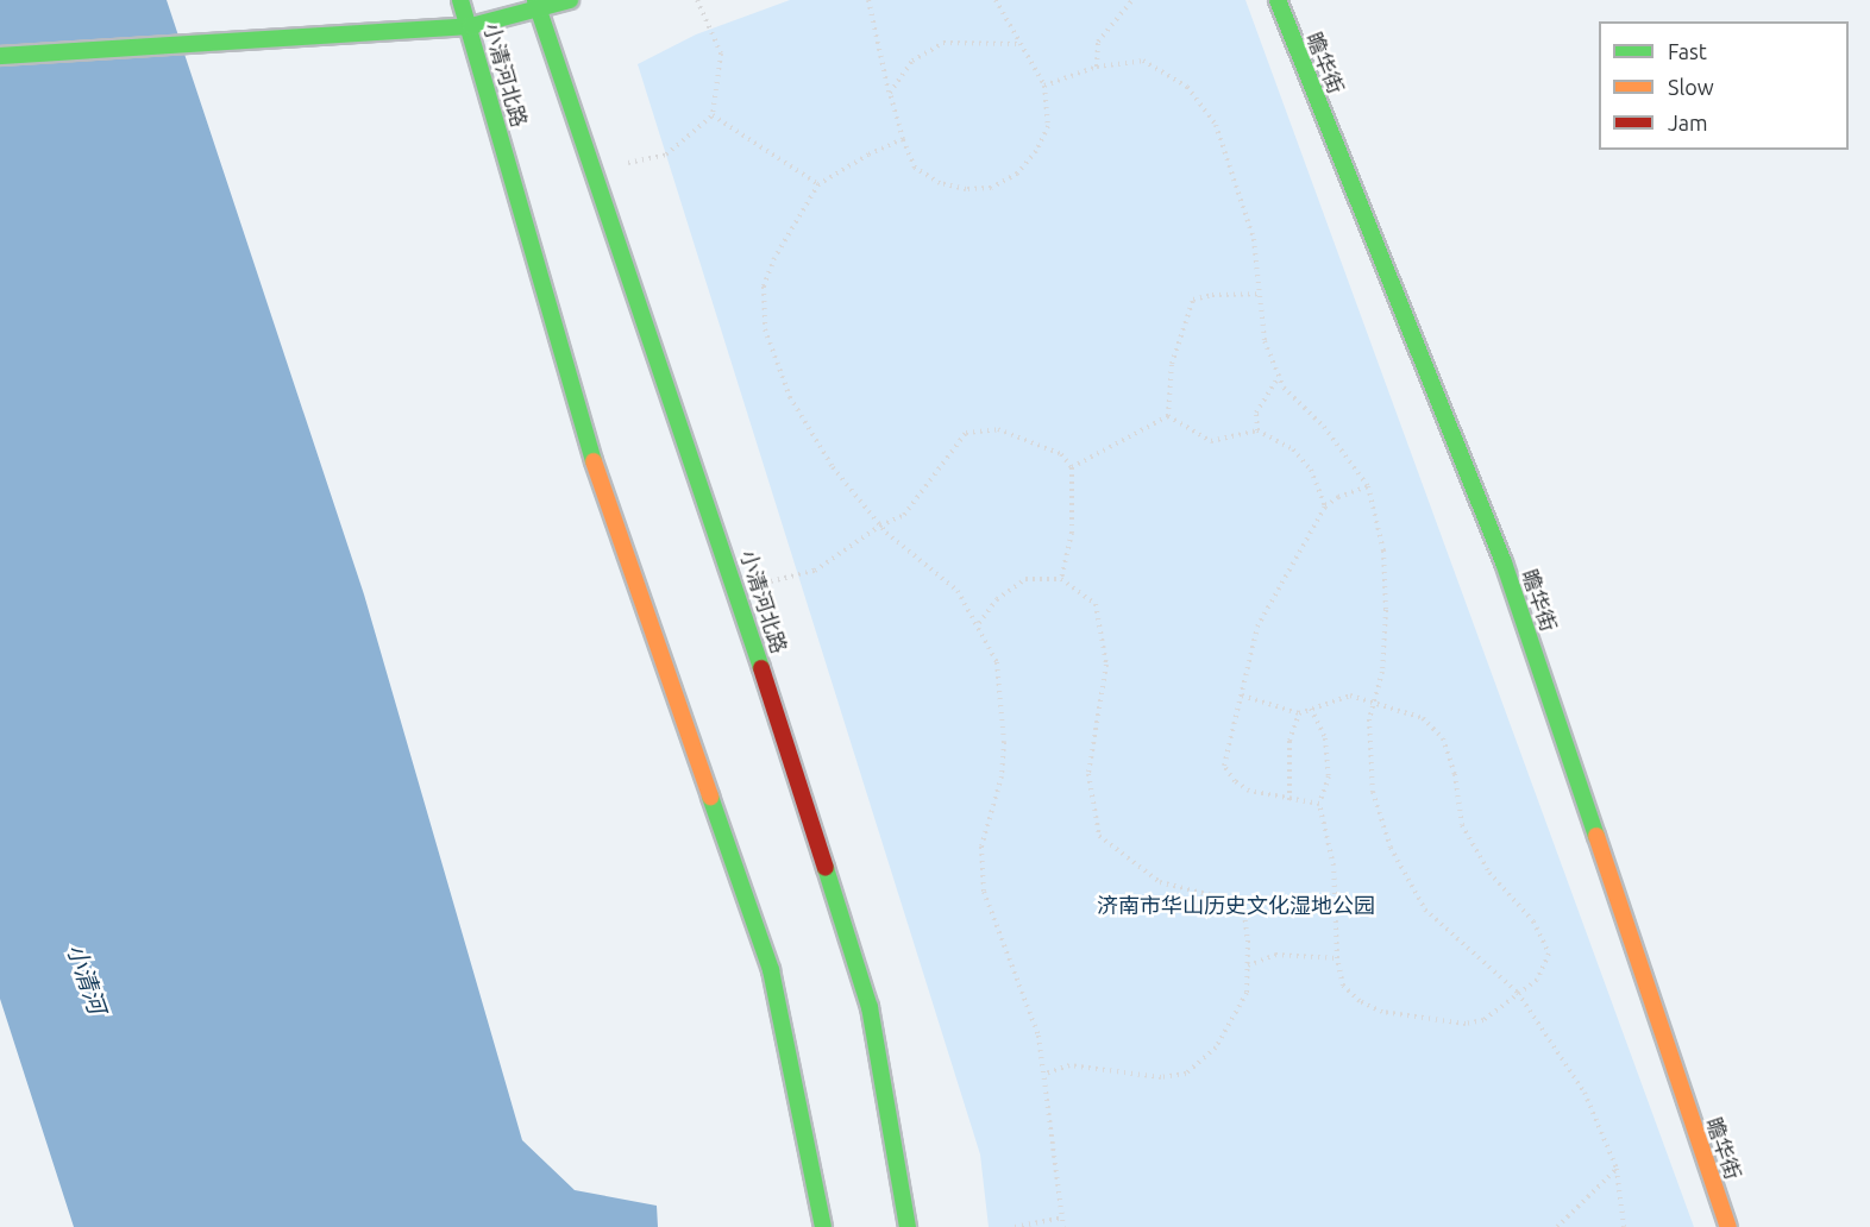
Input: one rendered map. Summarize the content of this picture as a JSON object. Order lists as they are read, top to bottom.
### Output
{
  "streets": {
    "main road": ["瞻华街", "小清河北路"]
  },
  "water": ["小清河"],
  "parks": ["济南市华山历史文化湿地公园"],
  "legend": ["Fast", "Slow", "Jam"]
}
